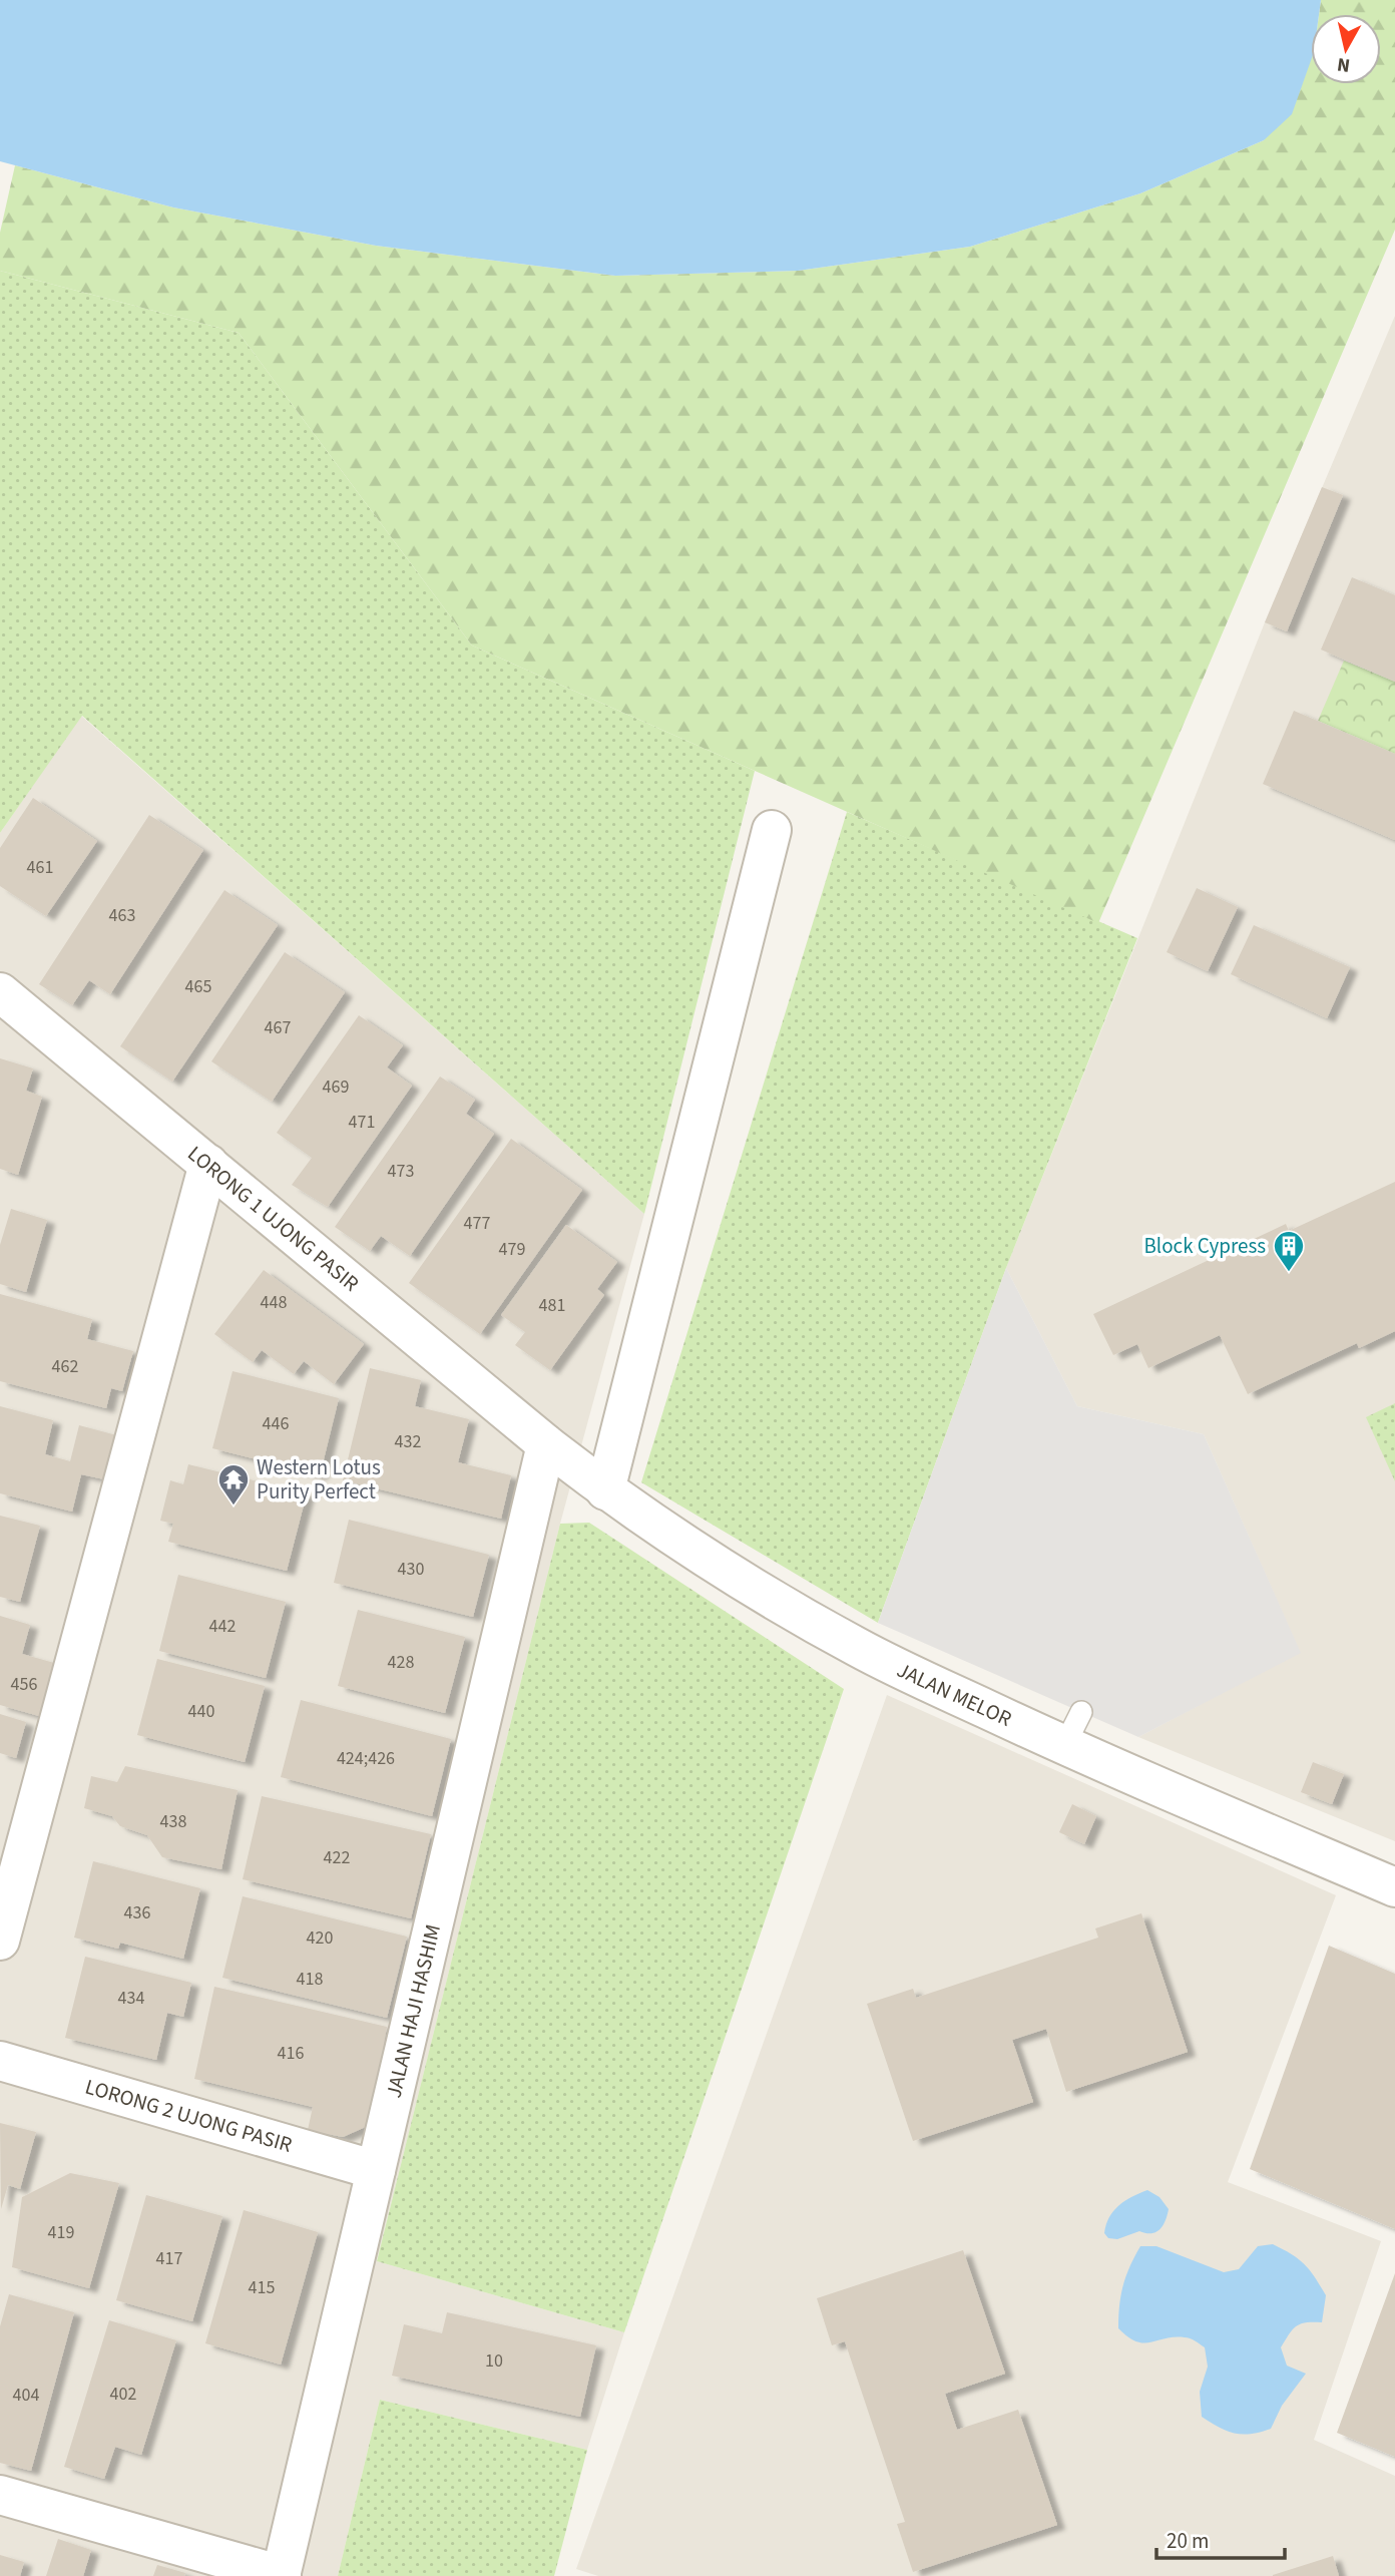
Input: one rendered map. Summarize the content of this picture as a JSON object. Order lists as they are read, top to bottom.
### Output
{
  "streets": {
    "street": [
      "LORONG 1 UJONG PASIR",
      "JALAN MELOR",
      "JALAN HAJI HASHIM",
      "LORONG 2 UJONG PASIR"
    ]
  },
  "crossings": [
    ["LORONG 1 UJONG PASIR", "JALAN MELOR"],
    ["LORONG 1 UJONG PASIR", "JALAN HAJI HASHIM"],
    ["JALAN MELOR", "JALAN HAJI HASHIM"],
    ["JALAN HAJI HASHIM", "LORONG 2 UJONG PASIR"]
  ],
  "places": {
    "building": ["Block Cypress"],
    "temple": ["Western Lotus Purity Perfect"]
  },
  "house_numbers": [
    "461",
    "463",
    "465",
    "467",
    "469",
    "471",
    "473",
    "477",
    "479",
    "448",
    "481",
    "462",
    "446",
    "432",
    "430",
    "442",
    "428",
    "456",
    "440",
    "424;426",
    "438",
    "422",
    "436",
    "420",
    "418",
    "434",
    "416",
    "419",
    "417",
    "415",
    "10",
    "402",
    "404"
  ],
  "scale_bar": "20 m",
  "north": "bottom"
}
